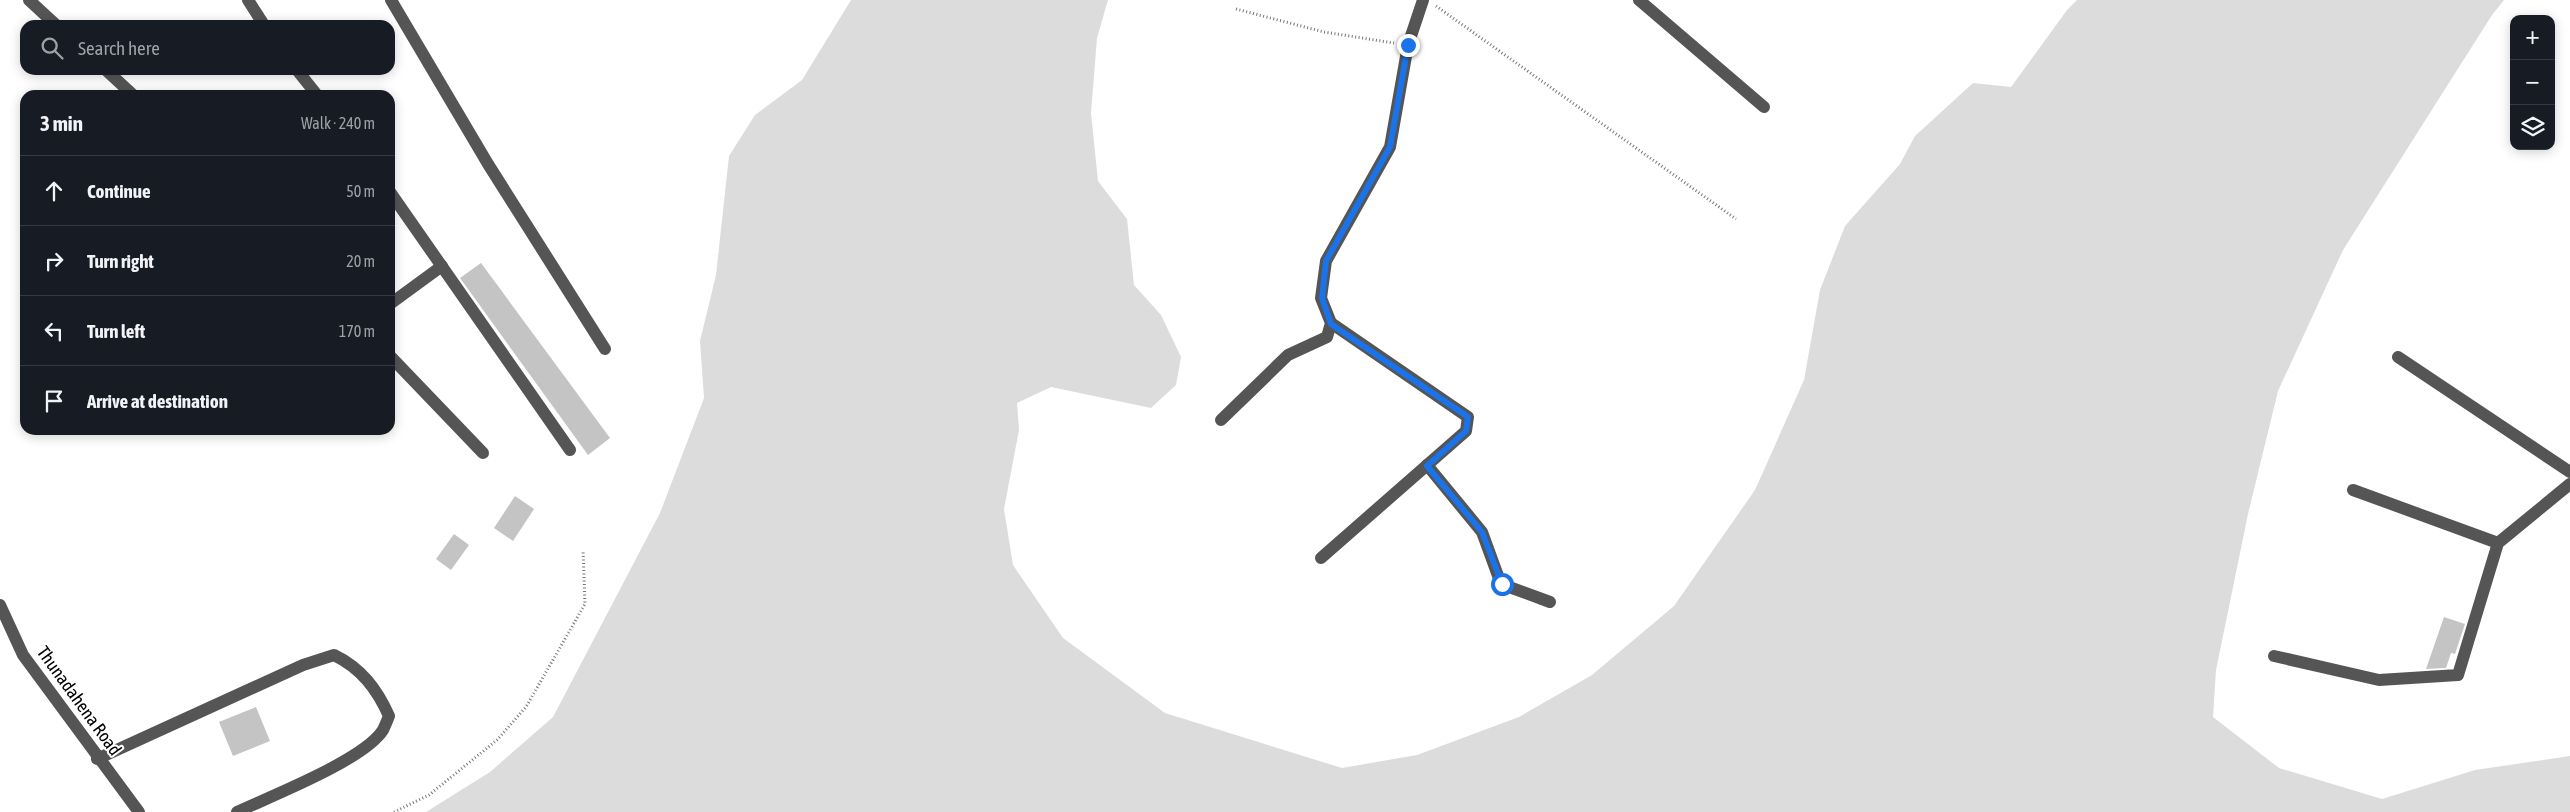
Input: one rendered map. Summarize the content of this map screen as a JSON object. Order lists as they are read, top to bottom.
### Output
{
  "streets": {
    "street": ["Thunadahena Road"]
  },
  "page": {
    "map_buttons": ["+", "−"],
    "search": "Search here",
    "heading": ["3 min", "Walk · 240 m"],
    "list": [
      ["Continue", "50 m"],
      ["Turn right", "20 m"],
      ["Turn left", "170 m"],
      "Arrive at destination"
    ]
  }
}
